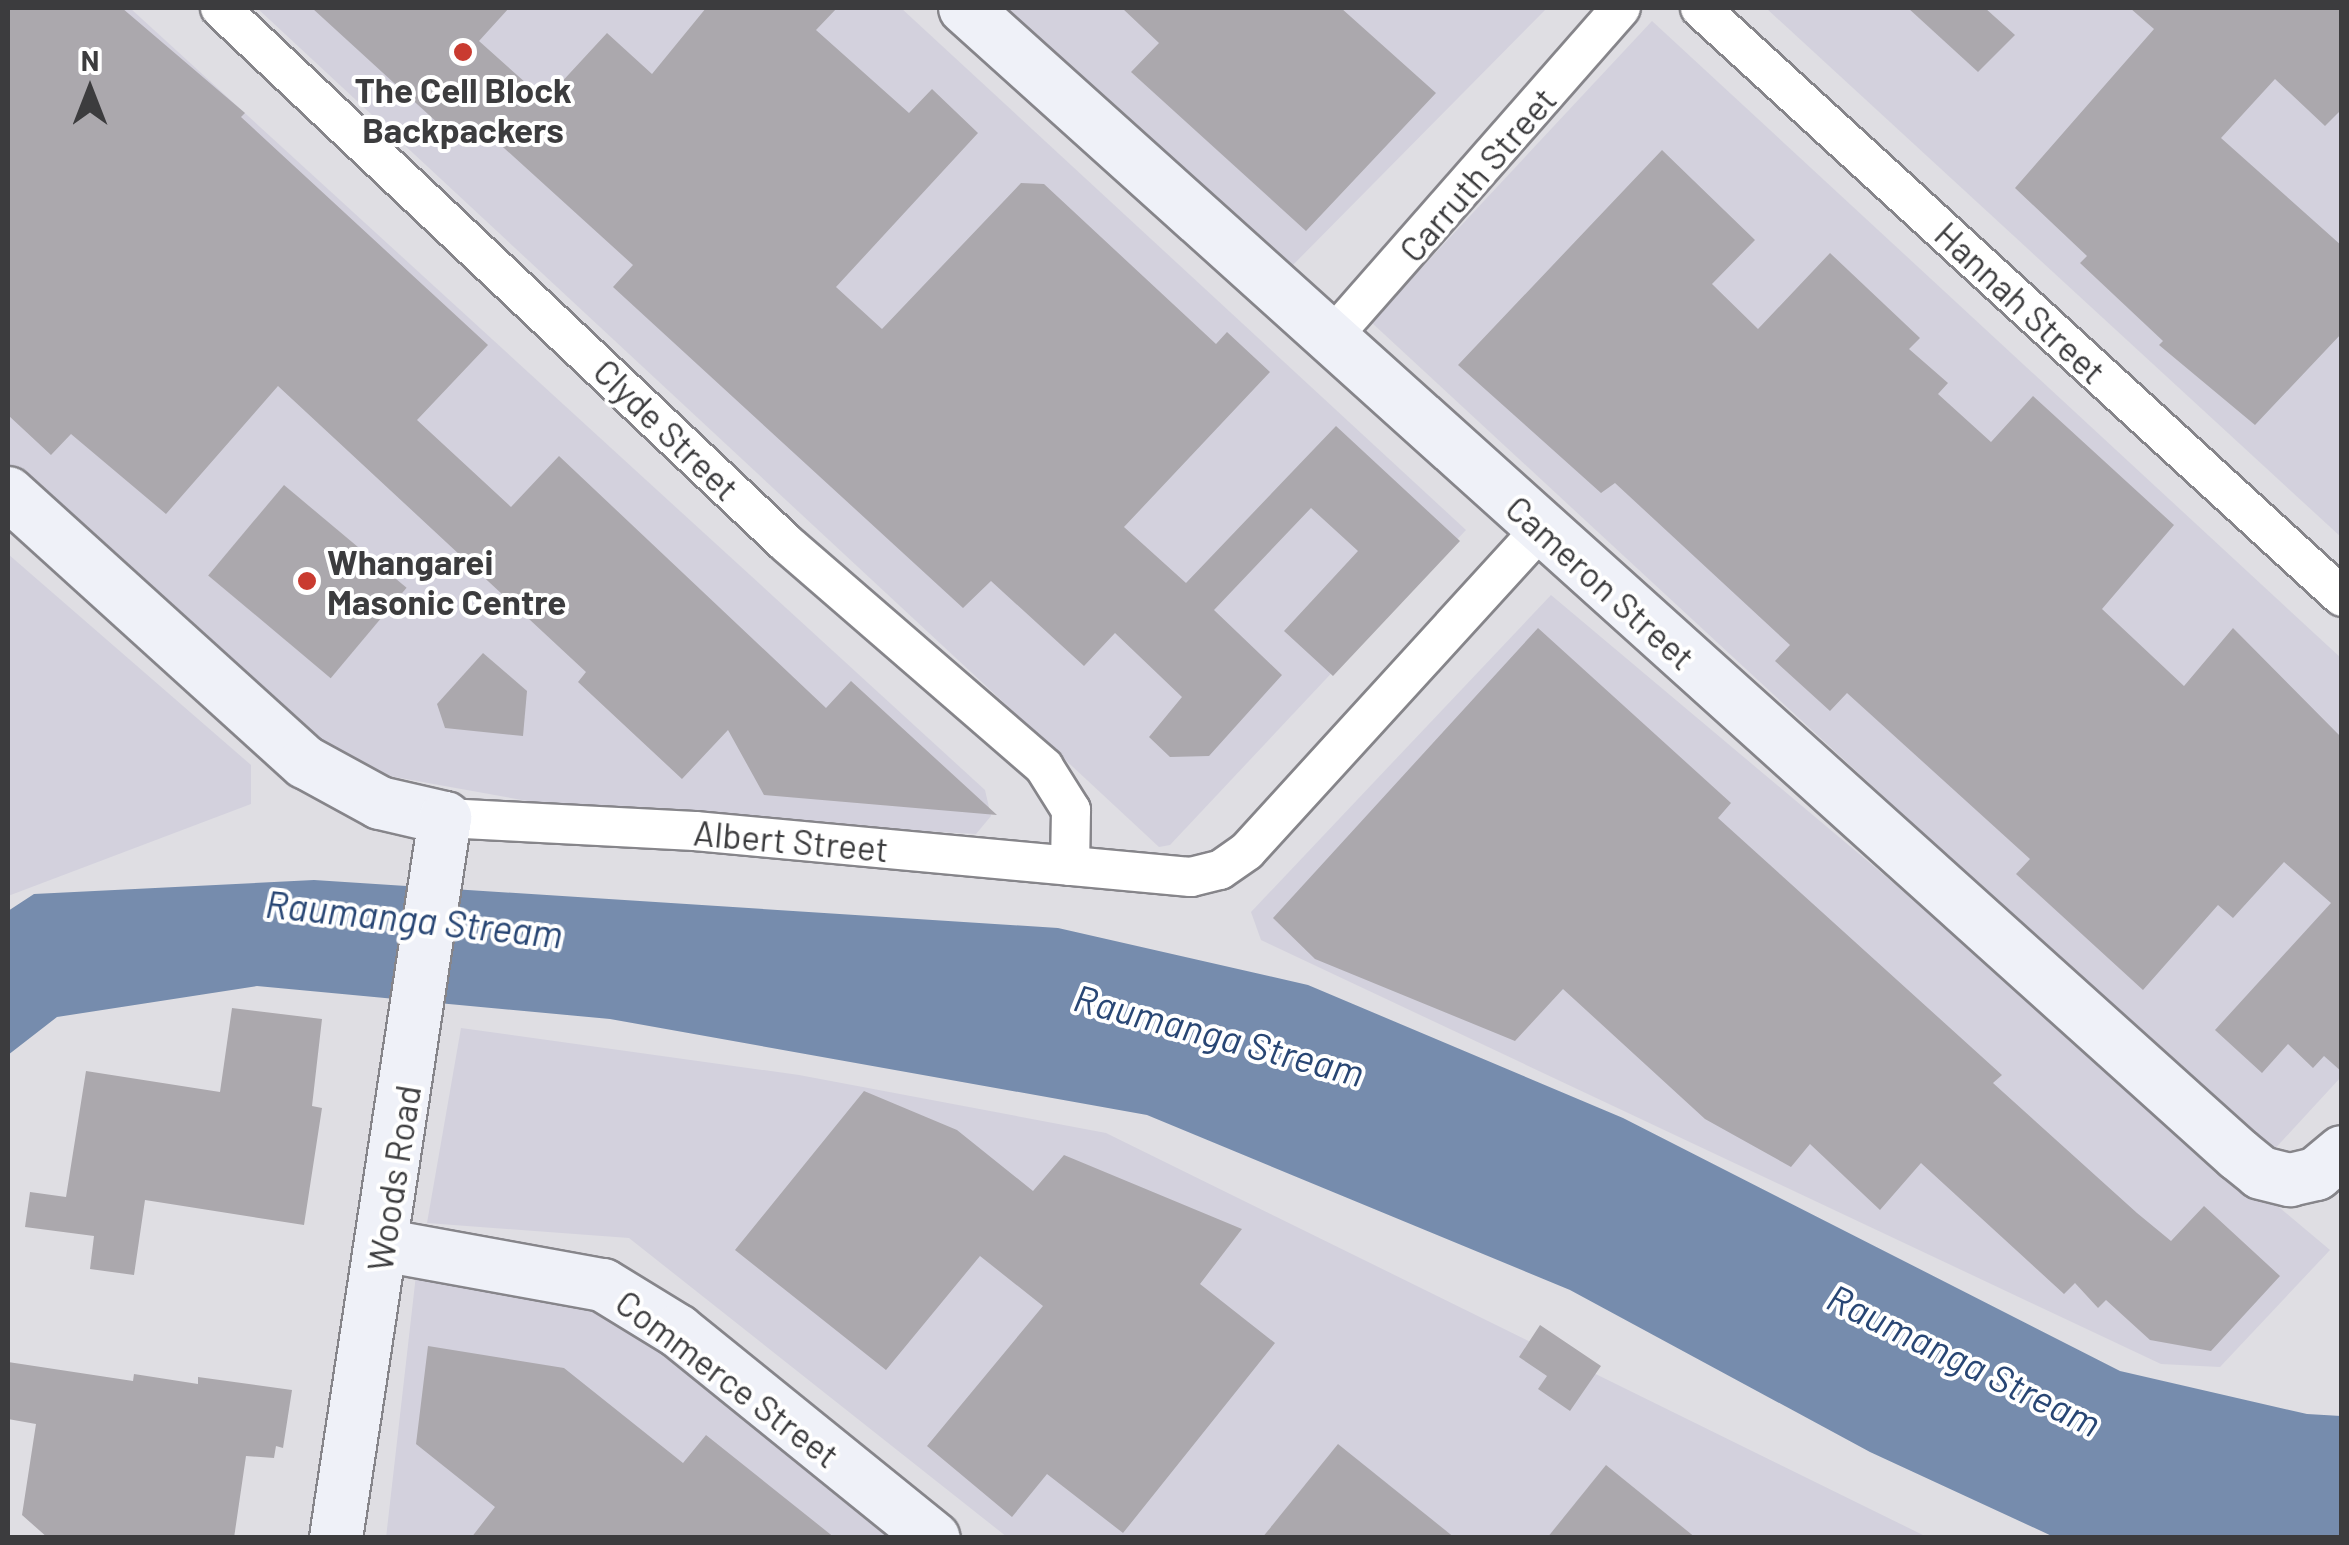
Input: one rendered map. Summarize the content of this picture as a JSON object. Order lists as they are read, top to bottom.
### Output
{
  "streets": {
    "street": [
      "Carruth Street",
      "Hannah Street",
      "Clyde Street",
      "Cameron Street",
      "Albert Street",
      "Woods Road",
      "Commerce Street"
    ]
  },
  "crossings": [
    ["Carruth Street", "Cameron Street"],
    ["Clyde Street", "Albert Street"],
    ["Cameron Street", "Albert Street"],
    ["Albert Street", "Woods Road"],
    ["Woods Road", "Commerce Street"]
  ],
  "water": ["Raumanga Stream"],
  "places": ["The Cell Block Backpackers", "Whangarei Masonic Centre"],
  "north": "top"
}
